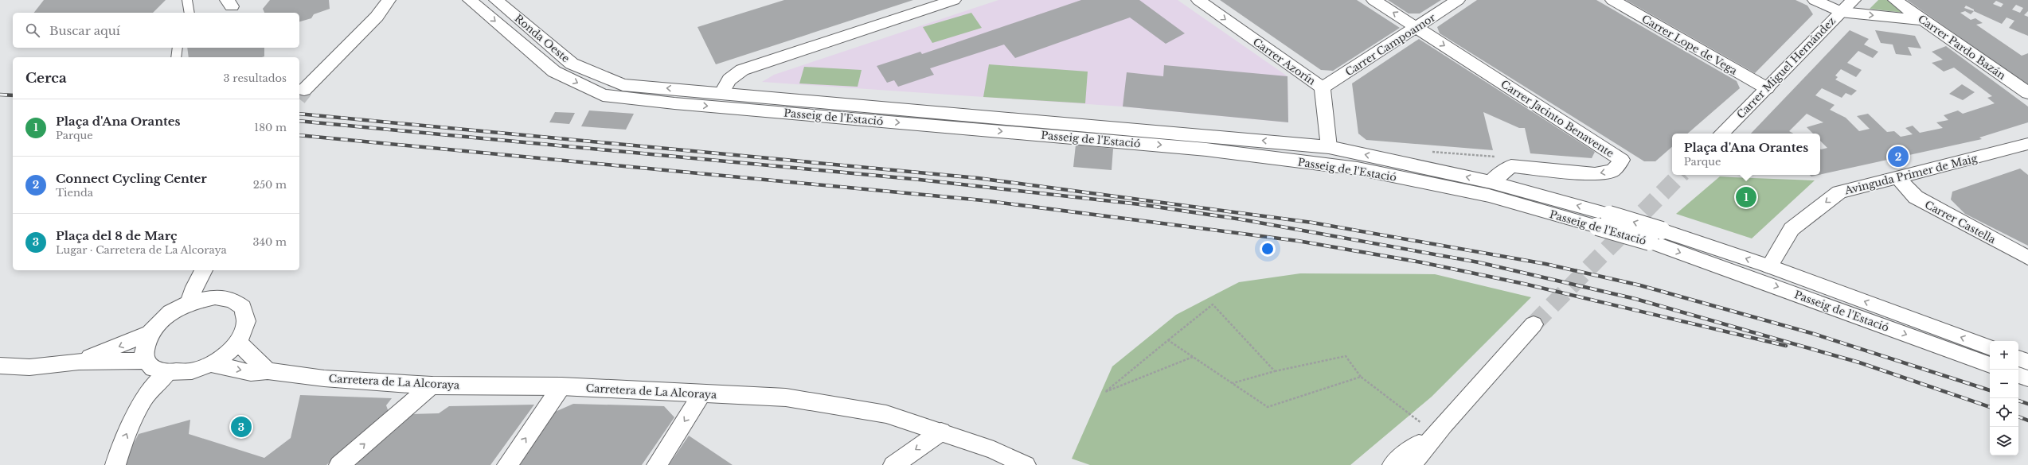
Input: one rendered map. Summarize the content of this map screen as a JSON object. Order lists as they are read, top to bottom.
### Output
{
  "streets": {
    "street": [
      "Ronda Oeste",
      "Carrer Campoamor",
      "Carrer Lope de Vega",
      "Carrer Pardo Bazán",
      "Carrer Azorín",
      "Carrer Miguel Hernández",
      "Passeig de l'Estació",
      "Carrer Jacinto Benavente",
      "Avinguda Primer de Maig",
      "Carrer Castella",
      "Carretera de La Alcoraya"
    ]
  },
  "crossings": [
    ["Ronda Oeste", "Passeig de l'Estació"],
    ["Carrer Campoamor", "Carrer Azorín"],
    ["Carrer Campoamor", "Carrer Jacinto Benavente"],
    ["Carrer Lope de Vega", "Carrer Miguel Hernández"],
    ["Carrer Azorín", "Passeig de l'Estació"],
    ["Passeig de l'Estació", "Carrer Jacinto Benavente"],
    ["Passeig de l'Estació", "Avinguda Primer de Maig"],
    ["Avinguda Primer de Maig", "Carrer Castella"]
  ],
  "one_way": ["Carrer Azorín", "Avinguda Primer de Maig"],
  "page": {
    "search": "Buscar aquí",
    "heading": ["Cerca", "3 resultados"],
    "list": [
      {
        "mark": "1",
        "name": "Plaça d'Ana Orantes",
        "note": "Parque",
        "value": "180 m"
      },
      {
        "mark": "2",
        "name": "Connect Cycling Center",
        "note": "Tienda",
        "value": "250 m"
      },
      {
        "mark": "3",
        "name": "Plaça del 8 de Març",
        "note": "Lugar · Carretera de La Alcoraya",
        "value": "340 m"
      }
    ],
    "popup": ["Plaça d'Ana Orantes", "Parque"],
    "pins": ["2", "1", "3"],
    "map_buttons": ["+", "−"]
  }
}
